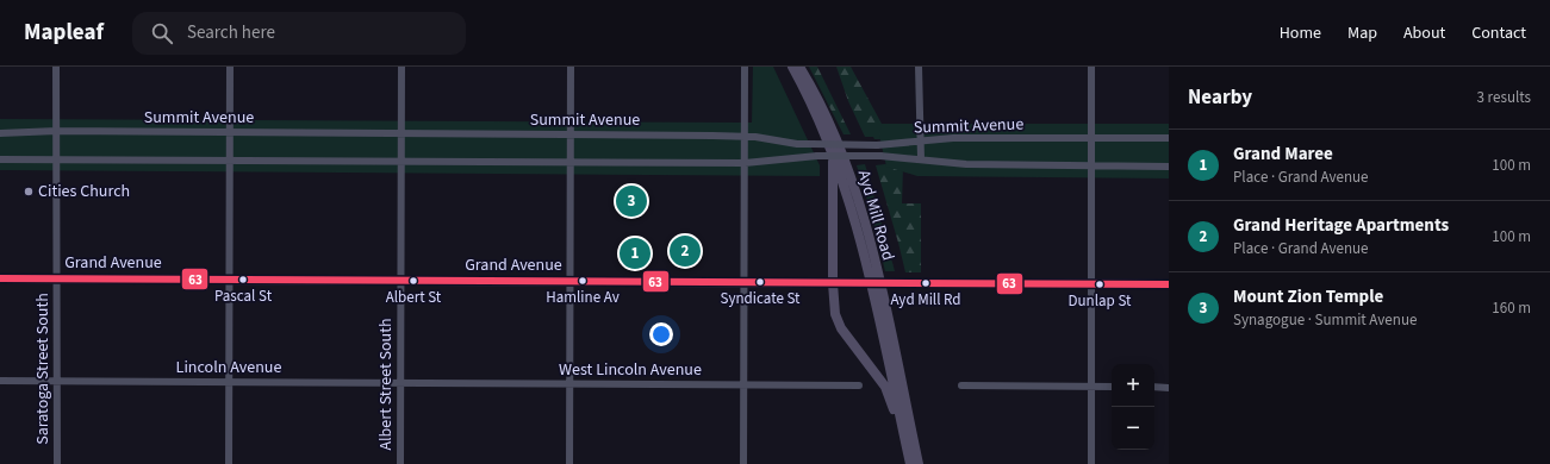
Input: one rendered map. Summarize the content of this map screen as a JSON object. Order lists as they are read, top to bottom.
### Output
{
  "streets": {
    "main road": ["Ayd Mill Road", "Grand Avenue"],
    "street": [
      "Summit Avenue",
      "Lincoln Avenue",
      "Saratoga Street South",
      "West Lincoln Avenue",
      "Albert Street South"
    ]
  },
  "crossings": [
    ["Summit Avenue", "Saratoga Street South"],
    ["Summit Avenue", "Albert Street South"],
    ["Grand Avenue", "Saratoga Street South"],
    ["Grand Avenue", "Albert Street South"],
    ["Lincoln Avenue", "Saratoga Street South"],
    ["Lincoln Avenue", "West Lincoln Avenue"],
    ["Lincoln Avenue", "Albert Street South"],
    ["West Lincoln Avenue", "Albert Street South"]
  ],
  "places": [
    "Cities Church",
    "Pascal St",
    "Albert St",
    "Hamline Av",
    "Syndicate St",
    "Ayd Mill Rd",
    "Dunlap St"
  ],
  "lines": ["transit line 63"],
  "page": {
    "header": "Mapleaf",
    "search": "Search here",
    "nav": [
      "Home",
      "Map",
      "About",
      "Contact"
    ],
    "heading": ["Nearby", "3 results"],
    "list": [
      {
        "mark": "1",
        "name": "Grand Maree",
        "note": "Place · Grand Avenue",
        "value": "100 m"
      },
      {
        "mark": "2",
        "name": "Grand Heritage Apartments",
        "note": "Place · Grand Avenue",
        "value": "100 m"
      },
      {
        "mark": "3",
        "name": "Mount Zion Temple",
        "note": "Synagogue · Summit Avenue",
        "value": "160 m"
      }
    ],
    "pins": ["3", "2", "1"],
    "map_buttons": ["+", "−"]
  }
}
